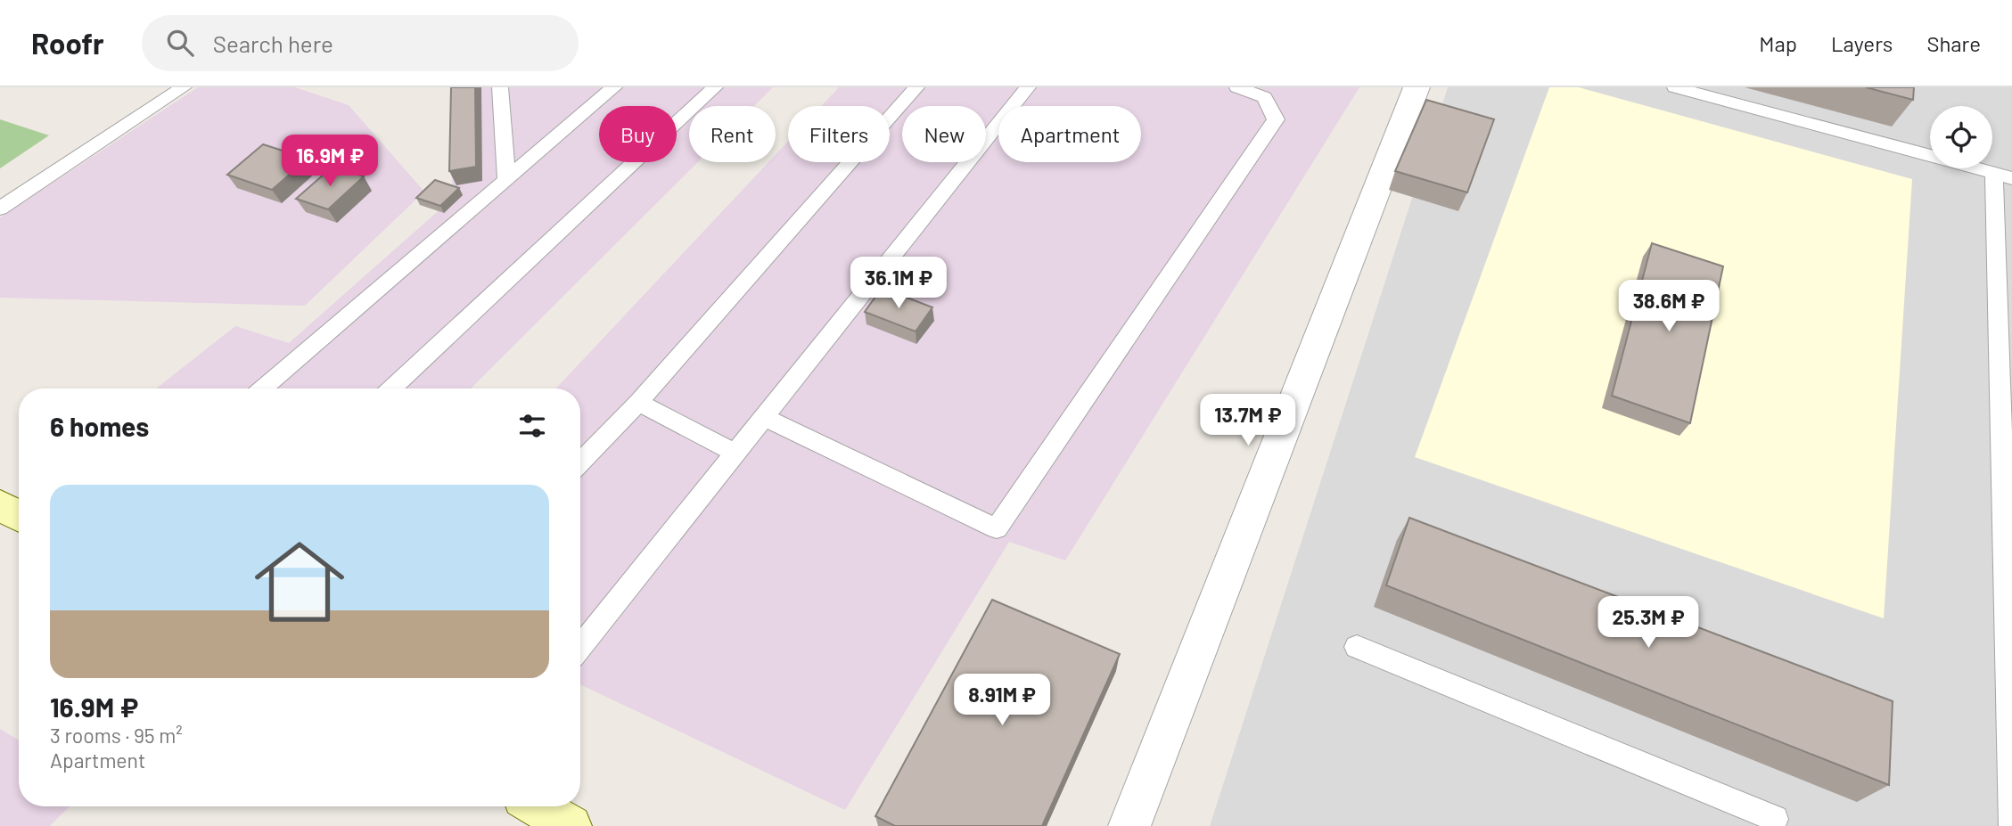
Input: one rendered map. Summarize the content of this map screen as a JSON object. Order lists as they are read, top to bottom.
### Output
{
  "page": {
    "header": "Roofr",
    "search": "Search here",
    "nav": ["Map", "Layers", "Share"],
    "chip": [
      "Buy",
      "Rent",
      "Filters",
      "New",
      "Apartment"
    ],
    "price": [
      "16.9M ₽",
      "36.1M ₽",
      "38.6M ₽",
      "13.7M ₽",
      "25.3M ₽",
      "8.91M ₽"
    ],
    "heading": "6 homes",
    "list": [
      {
        "name": "16.9M ₽",
        "note": "3 rooms · 95 m² · Apartment"
      }
    ]
  }
}
